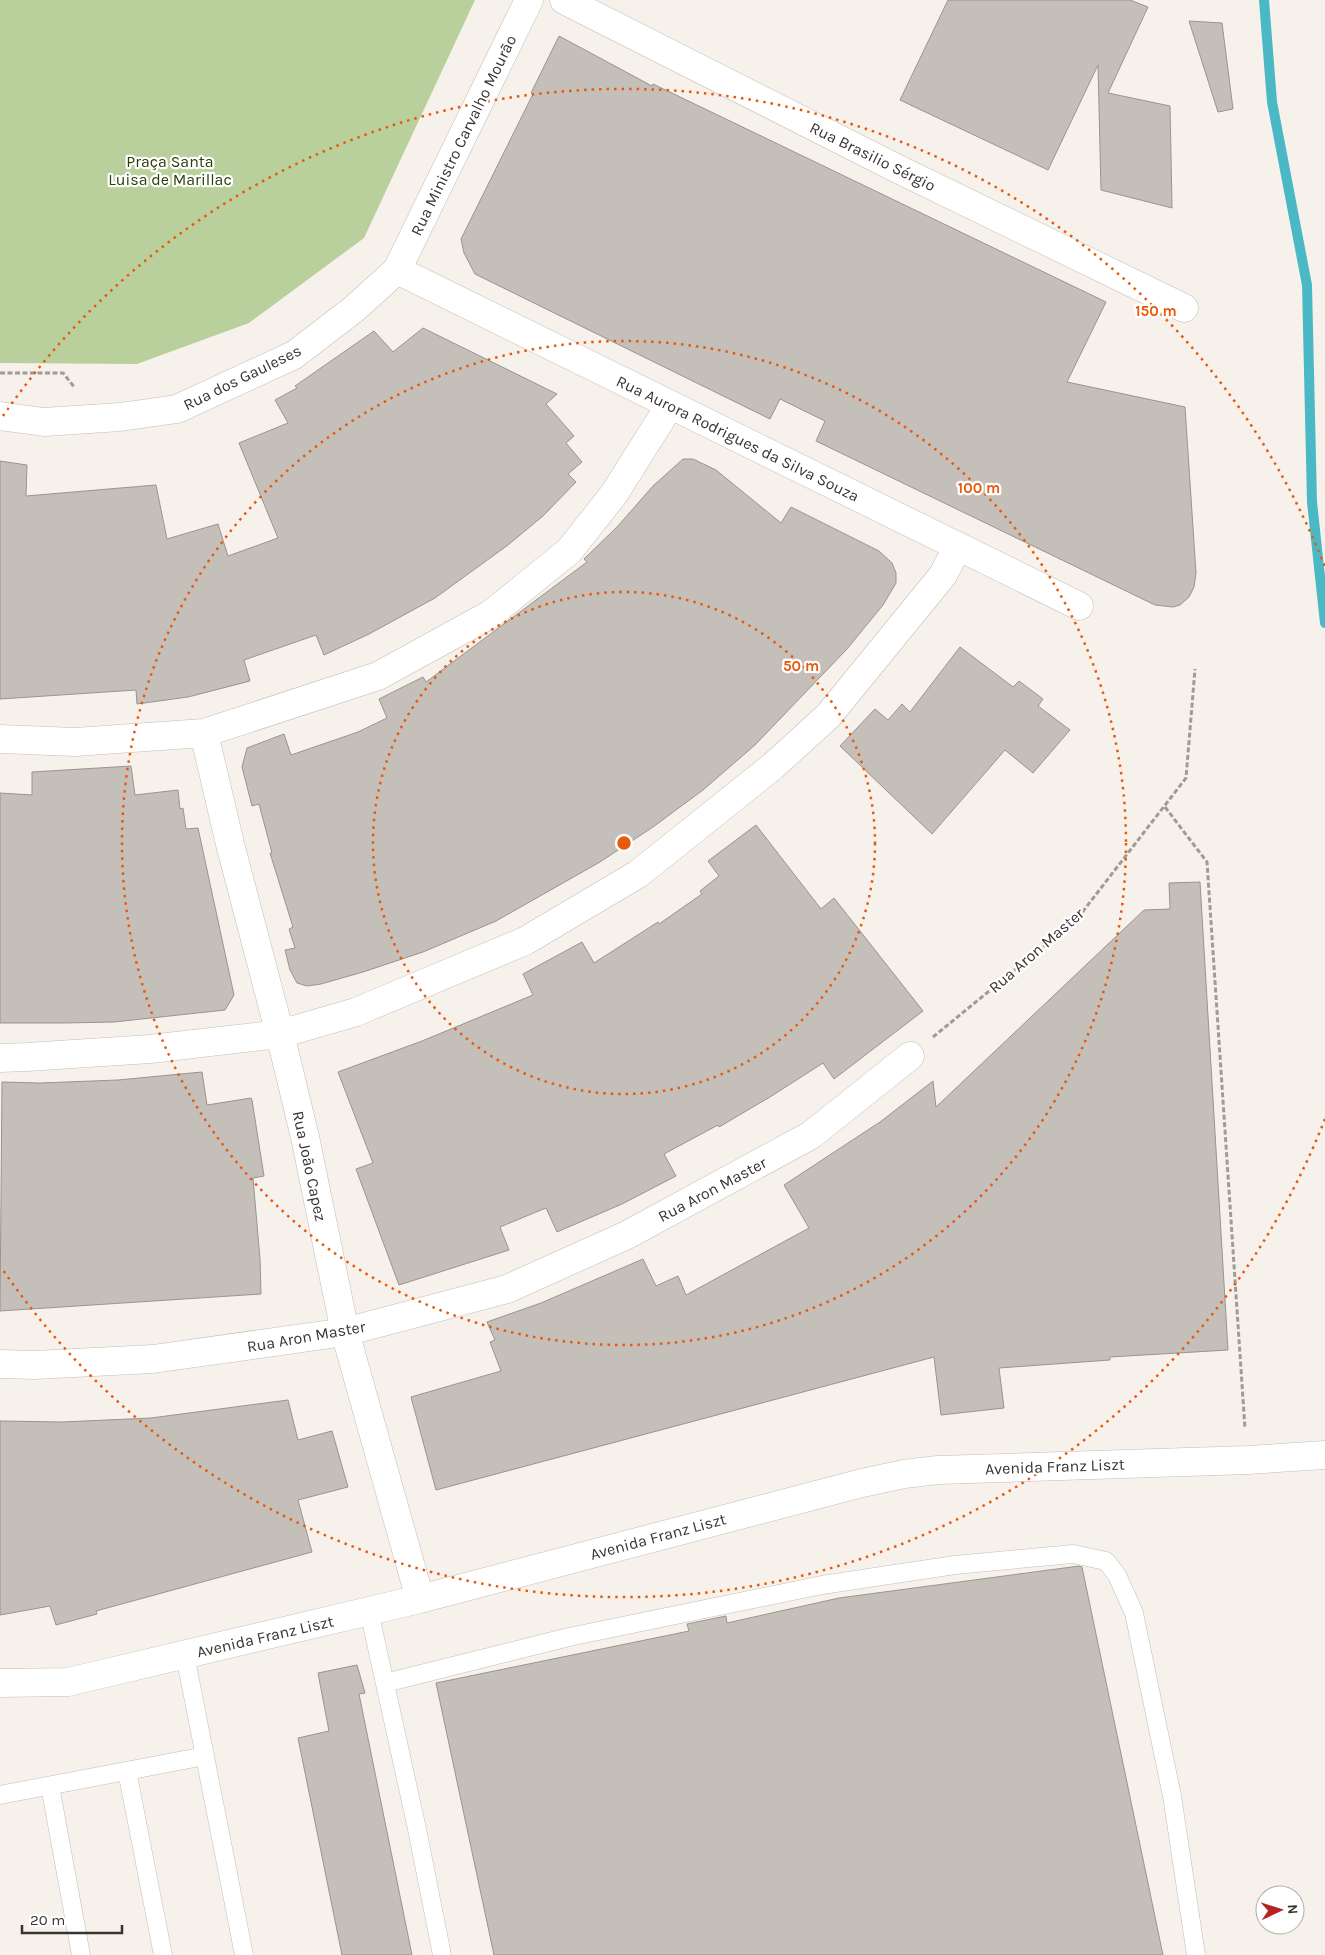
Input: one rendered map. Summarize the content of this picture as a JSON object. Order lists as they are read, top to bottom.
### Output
{
  "streets": {
    "street": [
      "Rua Ministro Carvalho Mourão",
      "Rua Brasilio Sérgio",
      "Rua dos Gauleses",
      "Rua Aurora Rodrigues da Silva Souza",
      "Rua Aron Master",
      "Rua João Capez",
      "Avenida Franz Liszt"
    ]
  },
  "crossings": [
    ["Rua Ministro Carvalho Mourão", "Rua dos Gauleses"],
    ["Rua Ministro Carvalho Mourão", "Rua Aurora Rodrigues da Silva Souza"],
    ["Rua dos Gauleses", "Rua Aurora Rodrigues da Silva Souza"],
    ["Rua Aron Master", "Rua João Capez"],
    ["Rua João Capez", "Avenida Franz Liszt"]
  ],
  "parks": ["Praça Santa Luisa de Marillac"],
  "scale_bar": "20 m",
  "north": "right",
  "rings": ["150 m", "100 m", "50 m"]
}
